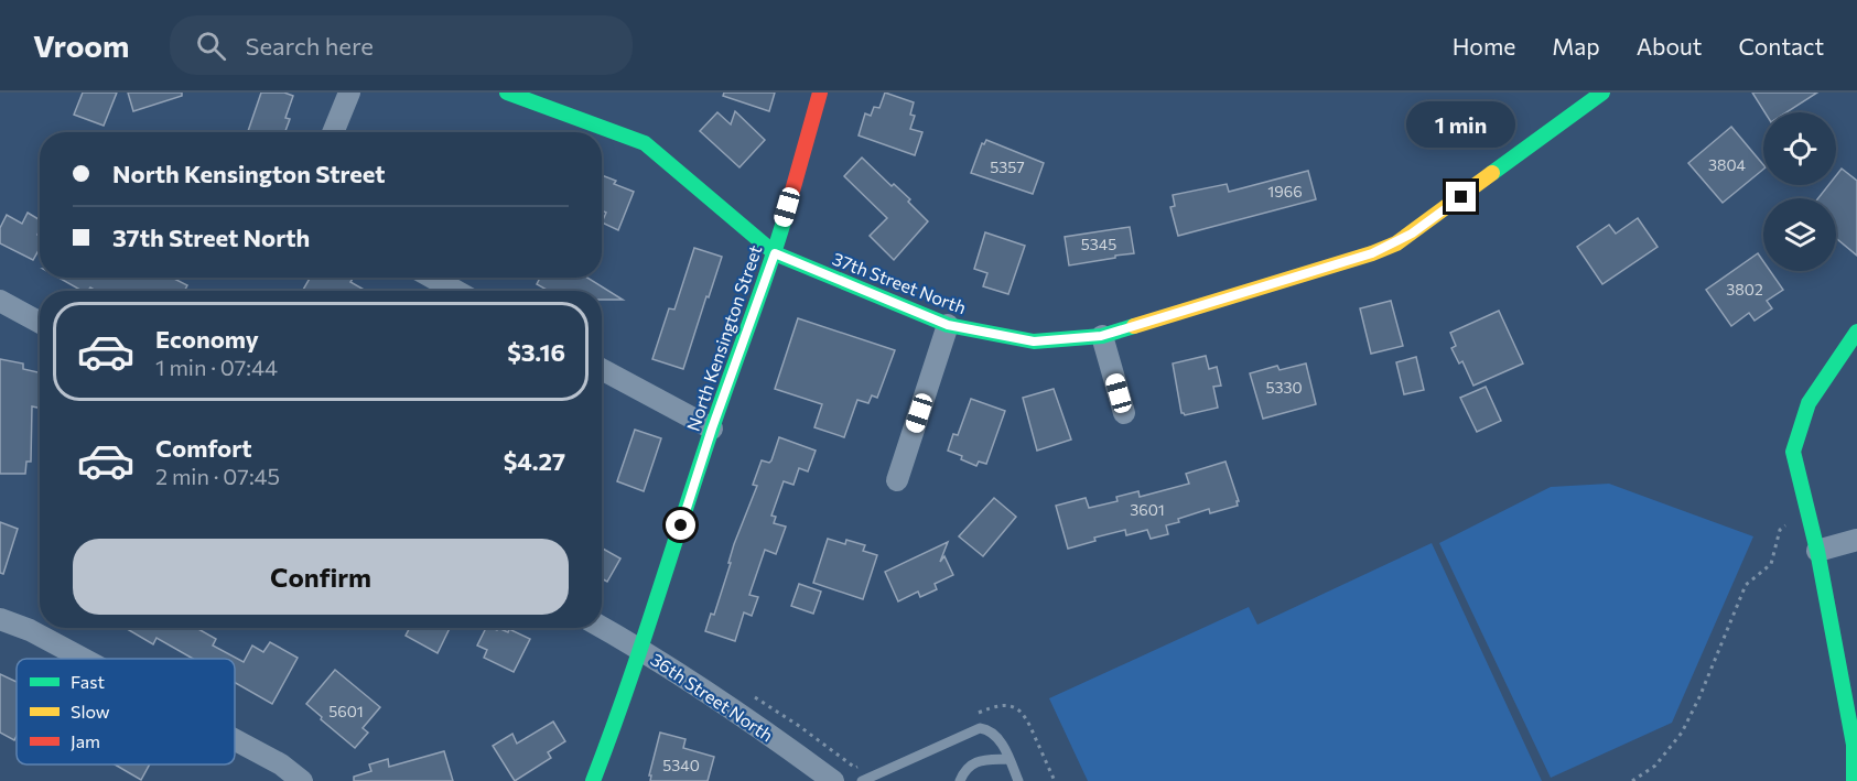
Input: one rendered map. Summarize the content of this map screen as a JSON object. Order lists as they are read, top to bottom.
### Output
{
  "streets": {
    "street": ["37th Street North", "North Kensington Street", "36th Street North"]
  },
  "crossings": [
    ["37th Street North", "North Kensington Street"],
    ["North Kensington Street", "36th Street North"]
  ],
  "house_numbers": [
    "3804",
    "5357",
    "1966",
    "5345",
    "3802",
    "5330",
    "3601",
    "5601",
    "5340"
  ],
  "legend": ["Fast", "Slow", "Jam"],
  "page": {
    "header": "Vroom",
    "search": "Search here",
    "nav": [
      "Home",
      "Map",
      "About",
      "Contact"
    ],
    "bubble": "1 min",
    "banner": ["North Kensington Street", "37th Street North"],
    "list": [
      {
        "name": "Economy",
        "note": "1 min · 07:44",
        "value": "$3.16"
      },
      {
        "name": "Comfort",
        "note": "2 min · 07:45",
        "value": "$4.27"
      }
    ],
    "buttons": "Confirm"
  }
}
